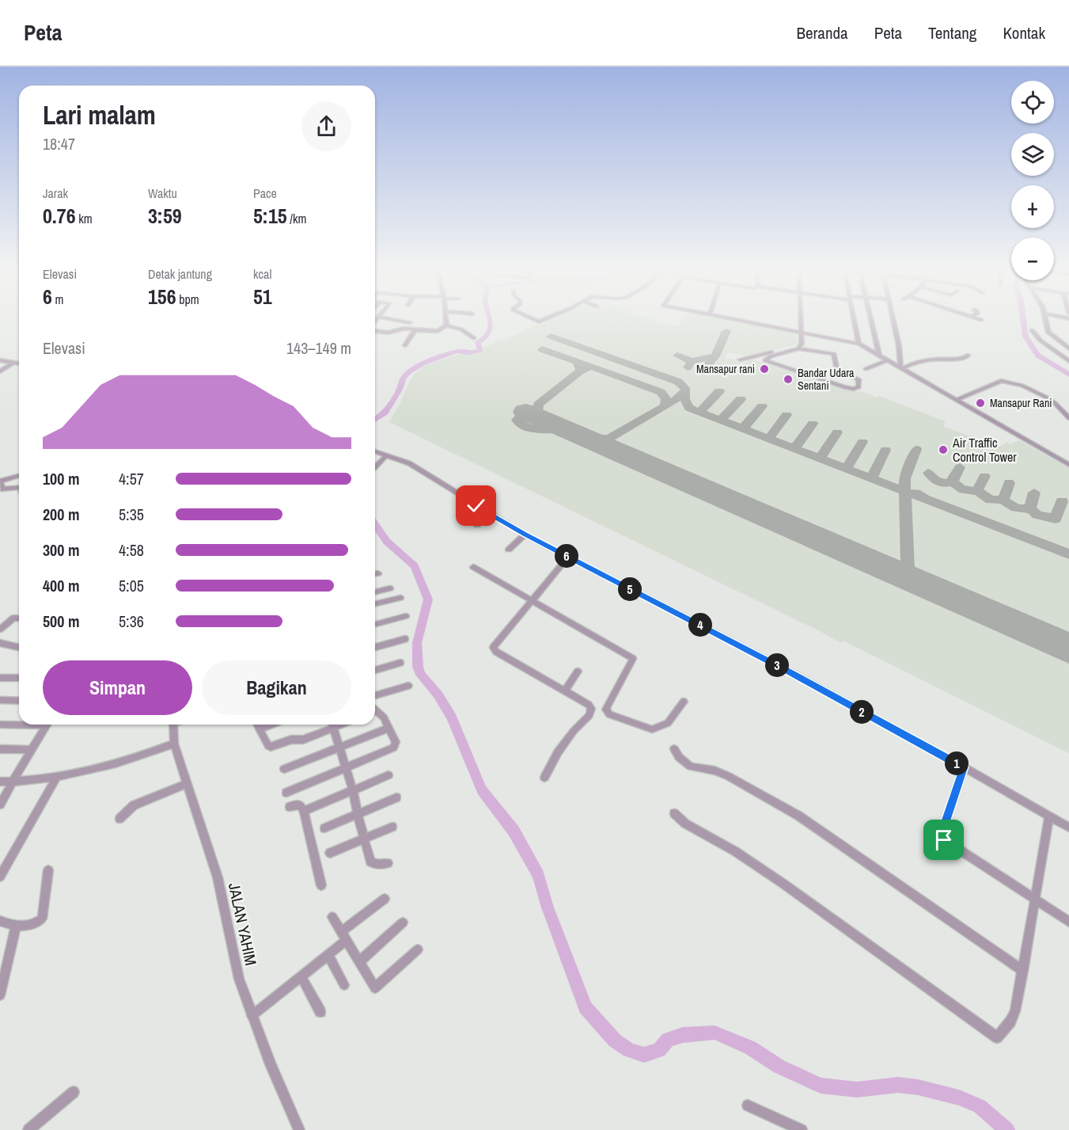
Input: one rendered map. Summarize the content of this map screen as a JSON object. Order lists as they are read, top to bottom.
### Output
{
  "streets": {
    "street": ["JALAN YAHIM"]
  },
  "places": [
    "Mansapur rani",
    "Bandar Udara Sentani",
    "Mansapur Rani",
    "Air Traffic Control Tower"
  ],
  "page": {
    "header": "Peta",
    "nav": [
      "Beranda",
      "Peta",
      "Tentang",
      "Kontak"
    ],
    "map_buttons": ["+", "−"],
    "heading": ["Lari malam", "18:47"],
    "stats": [
      ["Jarak", "0.76 km"],
      ["Waktu", "3:59"],
      ["Pace", "5:15 /km"],
      ["Elevasi", "6 m"],
      ["Detak jantung", "156 bpm"],
      ["kcal", "51"]
    ],
    "chart": ["Elevasi", "143–149 m"],
    "list": [
      {
        "name": "100 m",
        "note": "4:57"
      },
      {
        "name": "200 m",
        "note": "5:35"
      },
      {
        "name": "300 m",
        "note": "4:58"
      },
      {
        "name": "400 m",
        "note": "5:05"
      },
      {
        "name": "500 m",
        "note": "5:36"
      }
    ],
    "pins": [
      "6",
      "5",
      "4",
      "3",
      "2",
      "1"
    ],
    "buttons": ["Simpan", "Bagikan"]
  }
}
